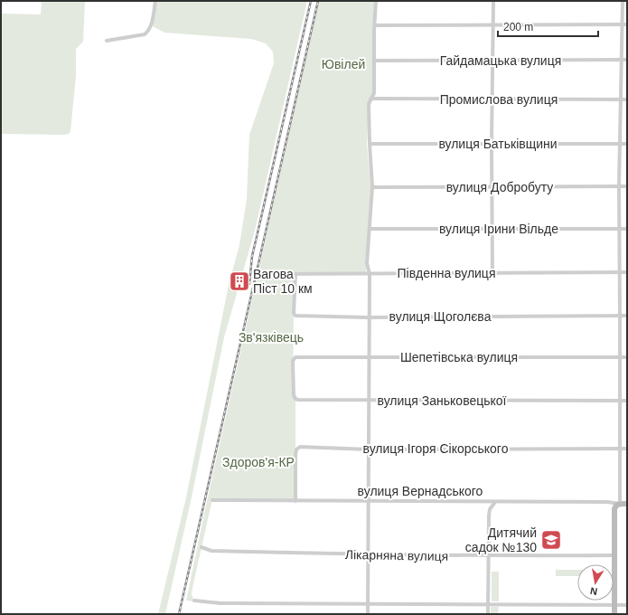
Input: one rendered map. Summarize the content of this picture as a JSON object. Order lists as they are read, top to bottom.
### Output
{
  "streets": {
    "street": [
      "Гайдамацька вулиця",
      "Промислова вулиця",
      "вулиця Батьківщини",
      "вулиця Добробуту",
      "вулиця Ірини Вільде",
      "Південна вулиця",
      "вулиця Щоголєва",
      "Шепетівська вулиця",
      "вулиця Заньковецької",
      "вулиця Ігоря Сікорського",
      "вулиця Вернадського",
      "Лікарняна вулиця"
    ]
  },
  "crossings": [
    ["Південна вулиця", "вулиця Щоголєва"],
    ["Шепетівська вулиця", "вулиця Заньковецької"],
    ["вулиця Ігоря Сікорського", "вулиця Вернадського"]
  ],
  "parks": ["Ювілей", "Зв'язківець", "Здоров'я-КР"],
  "places": {
    "building": ["Вагова Піст 10 км"],
    "school or university": ["Дитячий садок №130"]
  },
  "scale_bar": "200 m",
  "north": "bottom"
}
